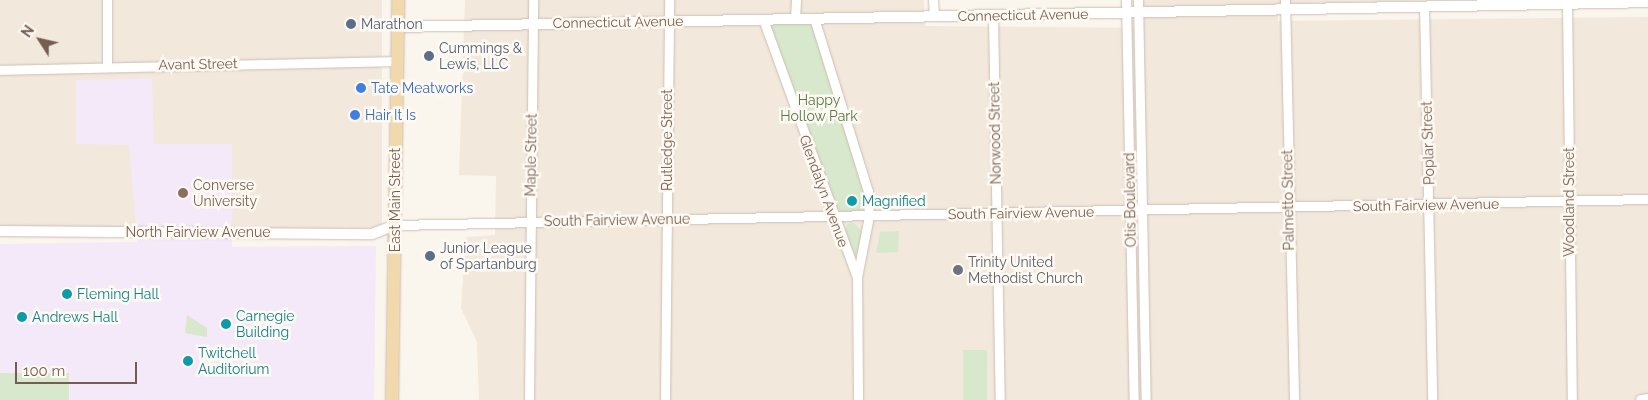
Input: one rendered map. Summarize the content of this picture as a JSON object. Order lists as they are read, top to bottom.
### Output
{
  "streets": {
    "main road": ["East Main Street"],
    "street": [
      "Connecticut Avenue",
      "Avant Street",
      "Norwood Street",
      "Rutledge Street",
      "Poplar Street",
      "Maple Street",
      "Glendalyn Avenue",
      "Otis Boulevard",
      "Palmetto Street",
      "Woodland Street",
      "South Fairview Avenue",
      "North Fairview Avenue"
    ]
  },
  "crossings": [
    ["Connecticut Avenue", "Norwood Street"],
    ["Connecticut Avenue", "Rutledge Street"],
    ["Connecticut Avenue", "Poplar Street"],
    ["Connecticut Avenue", "Maple Street"],
    ["Connecticut Avenue", "Glendalyn Avenue"],
    ["Connecticut Avenue", "East Main Street"],
    ["Connecticut Avenue", "Otis Boulevard"],
    ["Connecticut Avenue", "Palmetto Street"],
    ["Connecticut Avenue", "Woodland Street"],
    ["Avant Street", "East Main Street"],
    ["Norwood Street", "South Fairview Avenue"],
    ["Rutledge Street", "South Fairview Avenue"],
    ["Poplar Street", "South Fairview Avenue"],
    ["Maple Street", "South Fairview Avenue"],
    ["Glendalyn Avenue", "South Fairview Avenue"],
    ["East Main Street", "South Fairview Avenue"],
    ["East Main Street", "North Fairview Avenue"],
    ["Otis Boulevard", "South Fairview Avenue"],
    ["Palmetto Street", "South Fairview Avenue"],
    ["Woodland Street", "South Fairview Avenue"],
    ["South Fairview Avenue", "North Fairview Avenue"]
  ],
  "parks": ["Happy Hollow Park"],
  "places": [
    "Marathon",
    "Cummings & Lewis, LLC",
    "Tate Meatworks",
    "Hair It Is",
    "Converse University",
    "Magnified",
    "Junior League of Spartanburg",
    "Trinity United Methodist Church",
    "Fleming Hall",
    "Andrews Hall",
    "Carnegie Building",
    "Twitchell Auditorium"
  ],
  "scale_bar": "100 m",
  "north": "top left"
}
